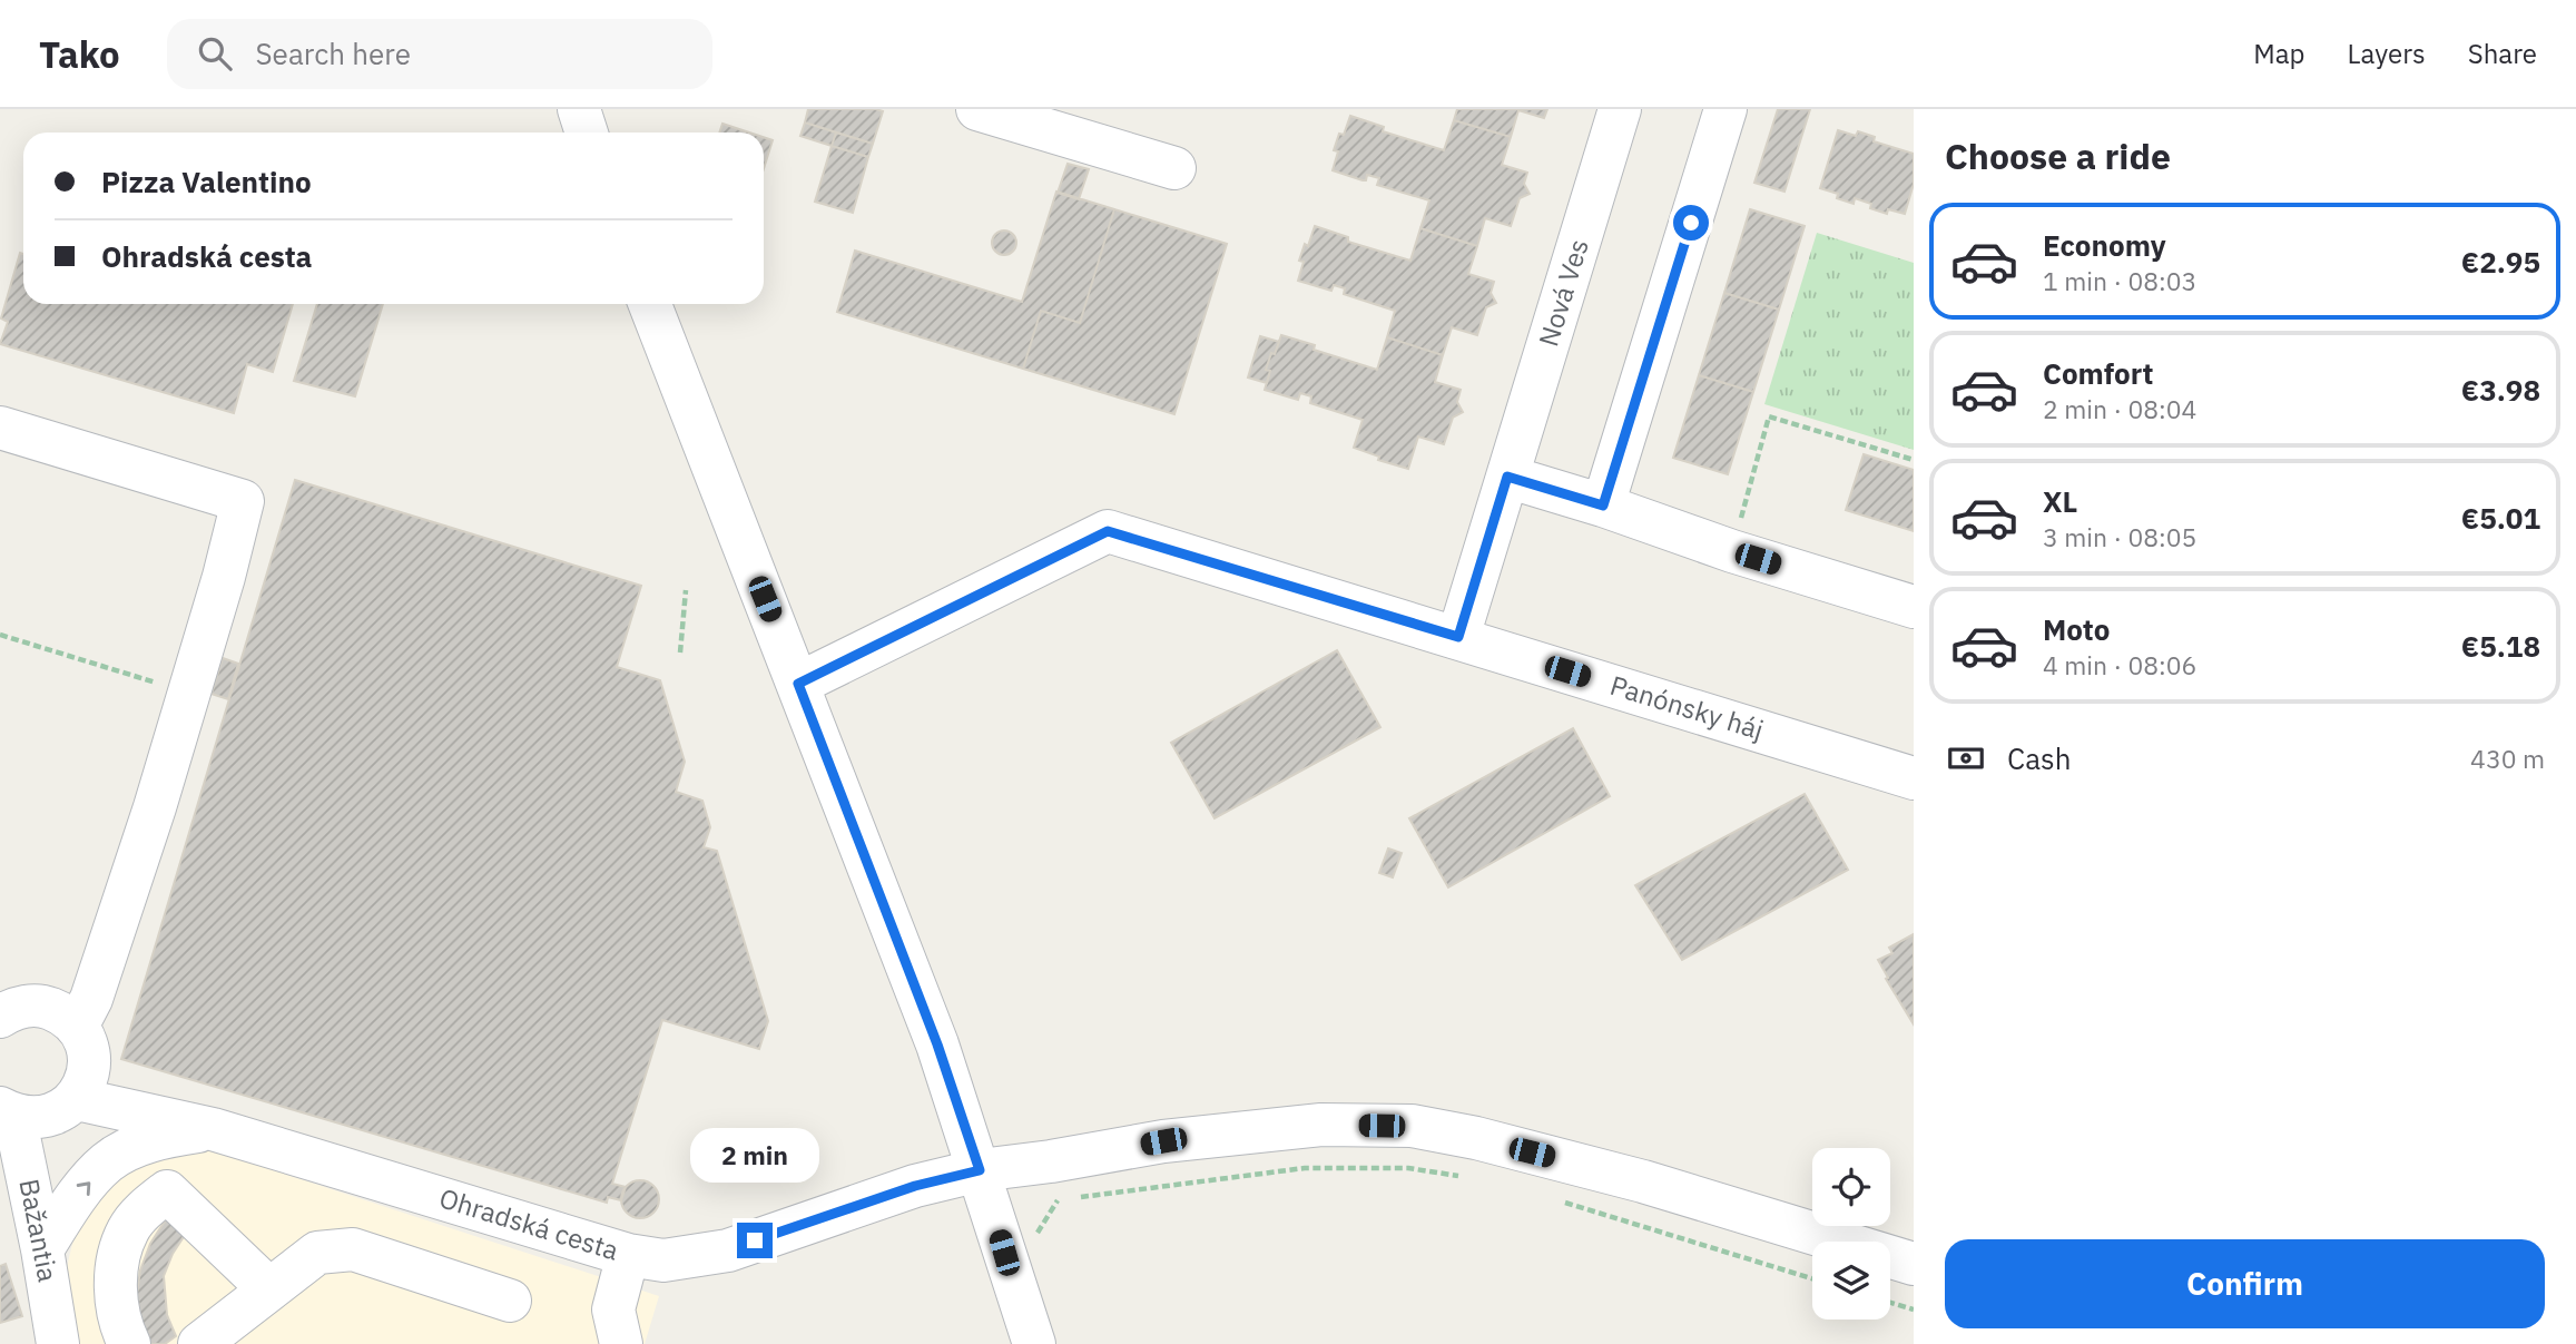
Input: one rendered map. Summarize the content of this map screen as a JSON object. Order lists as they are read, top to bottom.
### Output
{
  "streets": {
    "street": [
      "Nová Ves",
      "Panónsky háj",
      "Ohradská cesta",
      "Bažantia"
    ]
  },
  "page": {
    "header": "Tako",
    "search": "Search here",
    "nav": ["Map", "Layers", "Share"],
    "heading": "Choose a ride",
    "banner": ["Pizza Valentino", "Ohradská cesta"],
    "list": [
      {
        "name": "Economy",
        "note": "1 min · 08:03",
        "value": "€2.95"
      },
      {
        "name": "Comfort",
        "note": "2 min · 08:04",
        "value": "€3.98"
      },
      {
        "name": "XL",
        "note": "3 min · 08:05",
        "value": "€5.01"
      },
      {
        "name": "Moto",
        "note": "4 min · 08:06",
        "value": "€5.18"
      }
    ],
    "pay": ["Cash", "430 m"],
    "bubble": "2 min",
    "buttons": "Confirm"
  }
}
